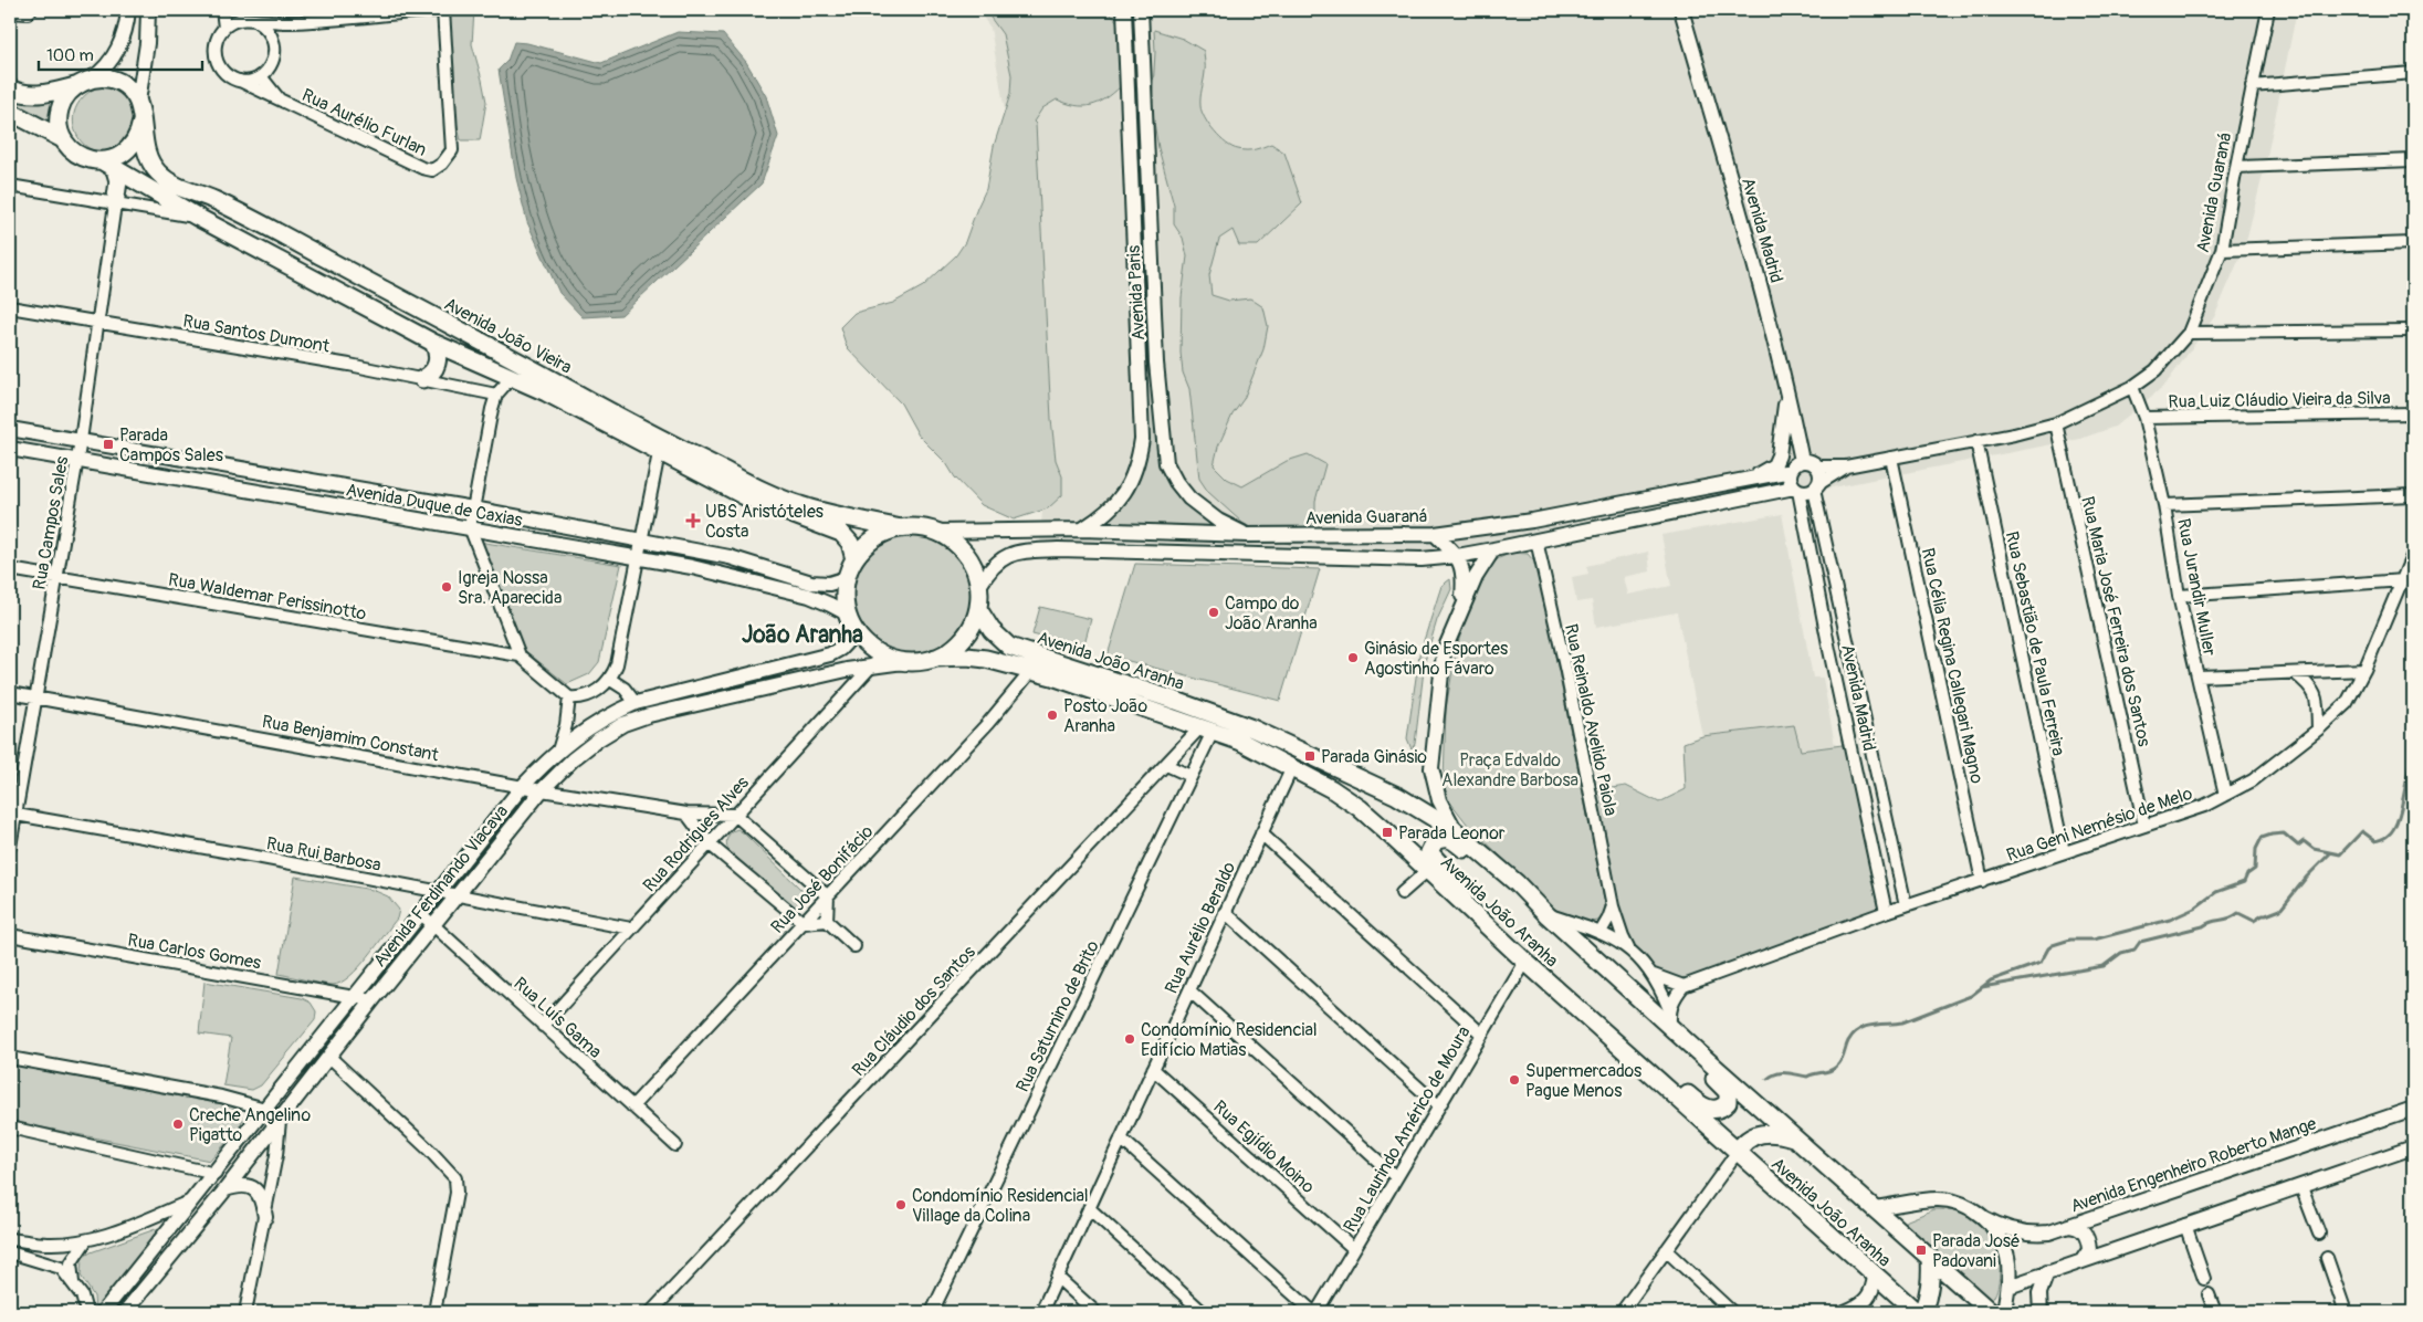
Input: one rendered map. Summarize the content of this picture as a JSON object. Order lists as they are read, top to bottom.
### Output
{
  "streets": {
    "main road": ["Avenida João Vieira", "Avenida João Aranha"],
    "street": [
      "Rua Aurélio Furlan",
      "Avenida Guaraná",
      "Avenida Madrid",
      "Avenida Paris",
      "Rua Santos Dumont",
      "Rua Luiz Cláudio Vieira da Silva",
      "Avenida Duque de Caxias",
      "Rua Campos Sales",
      "Rua Jurandir Muller",
      "Rua Waldemar Perissinotto",
      "Rua Maria José Ferreira dos Santos",
      "Rua Sebastião de Paula Ferreira",
      "Rua Célia Regina Callegari Magno",
      "Rua Reinaldo Avelido Paiola",
      "Rua Benjamim Constant",
      "Rua Geni Nemésio de Melo",
      "Rua Rodrigues Alves",
      "Rua Rui Barbosa",
      "Rua José Bonifácio",
      "Avenida Ferdinando Viacava",
      "Rua Aurélio Beraldo",
      "Rua Carlos Gomes",
      "Rua Cláudio dos Santos",
      "Rua Saturnino de Brito",
      "Rua Luís Gama",
      "Rua Laurindo Américo de Moura",
      "Rua Egjídio Moino",
      "Avenida Engenheiro Roberto Mange"
    ]
  },
  "crossings": [
    ["Avenida Guaraná", "Avenida Madrid"],
    ["Avenida Guaraná", "Avenida Paris"],
    ["Avenida Guaraná", "Avenida João Vieira"],
    ["Avenida Guaraná", "Avenida Duque de Caxias"],
    ["Avenida Guaraná", "Rua Jurandir Muller"],
    ["Avenida Guaraná", "Rua Maria José Ferreira dos Santos"],
    ["Avenida Guaraná", "Rua Sebastião de Paula Ferreira"],
    ["Avenida Guaraná", "Avenida João Aranha"],
    ["Avenida Guaraná", "Rua Célia Regina Callegari Magno"],
    ["Avenida Guaraná", "Avenida Ferdinando Viacava"],
    ["Avenida Madrid", "Rua Geni Nemésio de Melo"],
    ["Rua Santos Dumont", "Rua Campos Sales"],
    ["Avenida João Vieira", "Avenida Duque de Caxias"],
    ["Avenida João Vieira", "Avenida João Aranha"],
    ["Avenida João Vieira", "Avenida Ferdinando Viacava"],
    ["Rua Luiz Cláudio Vieira da Silva", "Rua Jurandir Muller"],
    ["Avenida Duque de Caxias", "Rua Campos Sales"],
    ["Avenida Duque de Caxias", "Avenida João Aranha"],
    ["Avenida Duque de Caxias", "Avenida Ferdinando Viacava"],
    ["Rua Campos Sales", "Rua Waldemar Perissinotto"],
    ["Rua Campos Sales", "Rua Benjamim Constant"],
    ["Rua Campos Sales", "Rua Rui Barbosa"],
    ["Rua Jurandir Muller", "Rua Geni Nemésio de Melo"],
    ["Rua Maria José Ferreira dos Santos", "Rua Geni Nemésio de Melo"],
    ["Rua Sebastião de Paula Ferreira", "Rua Geni Nemésio de Melo"],
    ["Avenida João Aranha", "Rua José Bonifácio"],
    ["Avenida João Aranha", "Avenida Ferdinando Viacava"],
    ["Avenida João Aranha", "Rua Aurélio Beraldo"],
    ["Avenida João Aranha", "Rua Cláudio dos Santos"],
    ["Avenida João Aranha", "Rua Saturnino de Brito"],
    ["Avenida João Aranha", "Rua Laurindo Américo de Moura"],
    ["Avenida João Aranha", "Avenida Engenheiro Roberto Mange"],
    ["Rua Célia Regina Callegari Magno", "Rua Geni Nemésio de Melo"],
    ["Rua Benjamim Constant", "Rua Rodrigues Alves"],
    ["Rua Benjamim Constant", "Avenida Ferdinando Viacava"],
    ["Rua Rodrigues Alves", "Rua Rui Barbosa"],
    ["Rua Rodrigues Alves", "Avenida Ferdinando Viacava"],
    ["Rua Rodrigues Alves", "Rua Luís Gama"],
    ["Rua Rui Barbosa", "Avenida Ferdinando Viacava"],
    ["Rua José Bonifácio", "Rua Luís Gama"],
    ["Avenida Ferdinando Viacava", "Rua Carlos Gomes"],
    ["Avenida Ferdinando Viacava", "Rua Luís Gama"],
    ["Rua Aurélio Beraldo", "Rua Egjídio Moino"],
    ["Rua Cláudio dos Santos", "Rua Saturnino de Brito"],
    ["Rua Laurindo Américo de Moura", "Rua Egjídio Moino"]
  ],
  "districts": ["João Aranha"],
  "parks": ["Praça Edvaldo Alexandre Barbosa"],
  "places": {
    "transit": [
      "Parada Campos Sales",
      "Parada Ginásio",
      "Parada Leonor",
      "Parada José Padovani"
    ],
    "health": ["UBS Aristóteles Costa"],
    "other": [
      "Igreja Nossa Sra. Aparecida",
      "Campo do João Aranha",
      "Ginásio de Esportes Agostinho Fávaro",
      "Posto João Aranha",
      "Condomínio Residencial Edifício Matias",
      "Supermercados Pague Menos",
      "Creche Angelino Pigatto",
      "Condomínio Residencial Village da Colina"
    ]
  },
  "scale_bar": "100 m"
}
